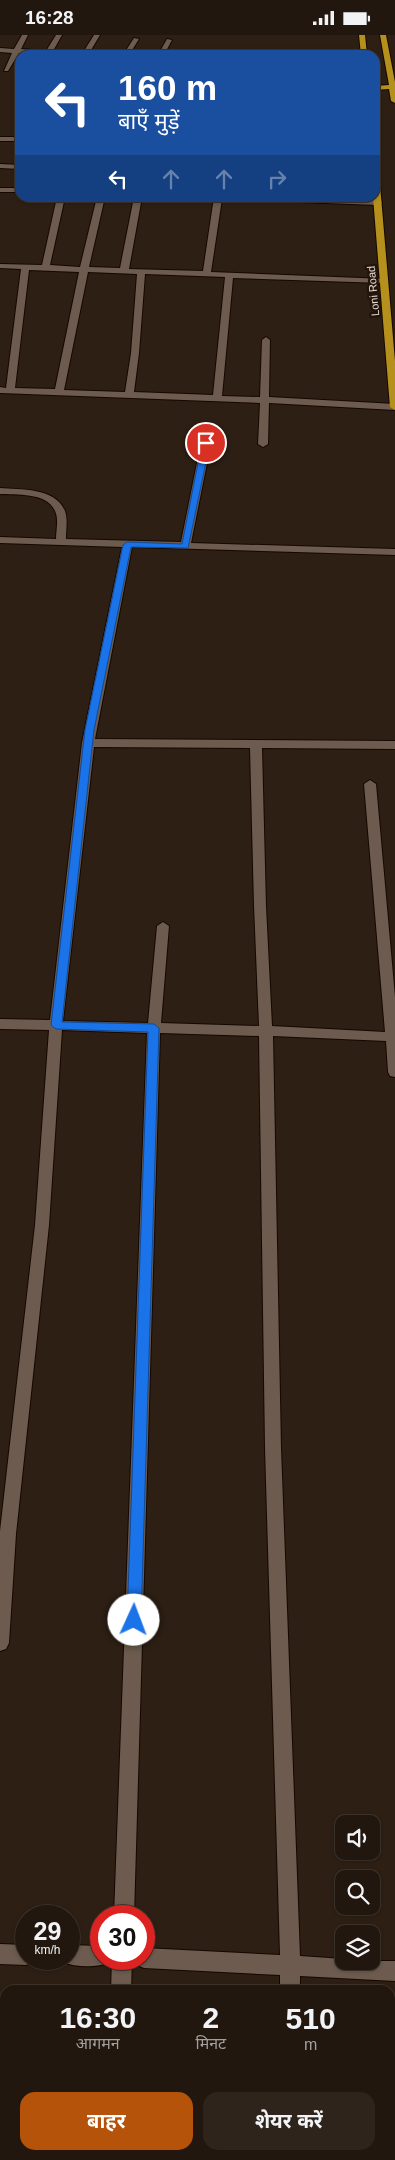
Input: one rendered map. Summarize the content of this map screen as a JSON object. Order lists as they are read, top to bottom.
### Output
{
  "streets": {
    "highway": ["Loni Road"]
  },
  "page": {
    "status": "16:28",
    "turn": ["160 m", "बाएँ मुड़ें"],
    "speed": "29 km/h",
    "limit": "30",
    "eta": [
      "16:30",
      "आगमन",
      "2",
      "मिनट",
      "510",
      "m"
    ],
    "buttons": ["बाहर", "शेयर करें"]
  }
}
